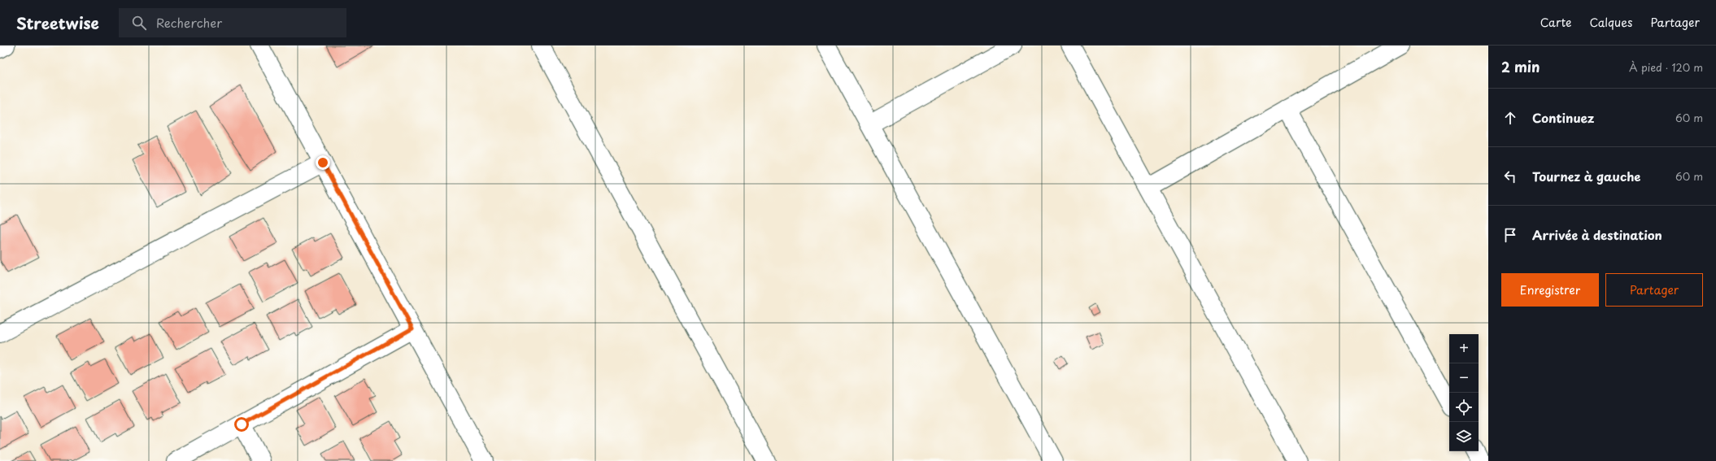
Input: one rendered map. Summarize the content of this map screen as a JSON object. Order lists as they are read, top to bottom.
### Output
{
  "page": {
    "header": "Streetwise",
    "search": "Rechercher",
    "nav": ["Carte", "Calques", "Partager"],
    "heading": ["2 min", "À pied · 120 m"],
    "list": [
      ["Continuez", "60 m"],
      ["Tournez à gauche", "60 m"],
      "Arrivée à destination"
    ],
    "buttons": ["Enregistrer", "Partager"],
    "map_buttons": ["+", "−"]
  }
}
